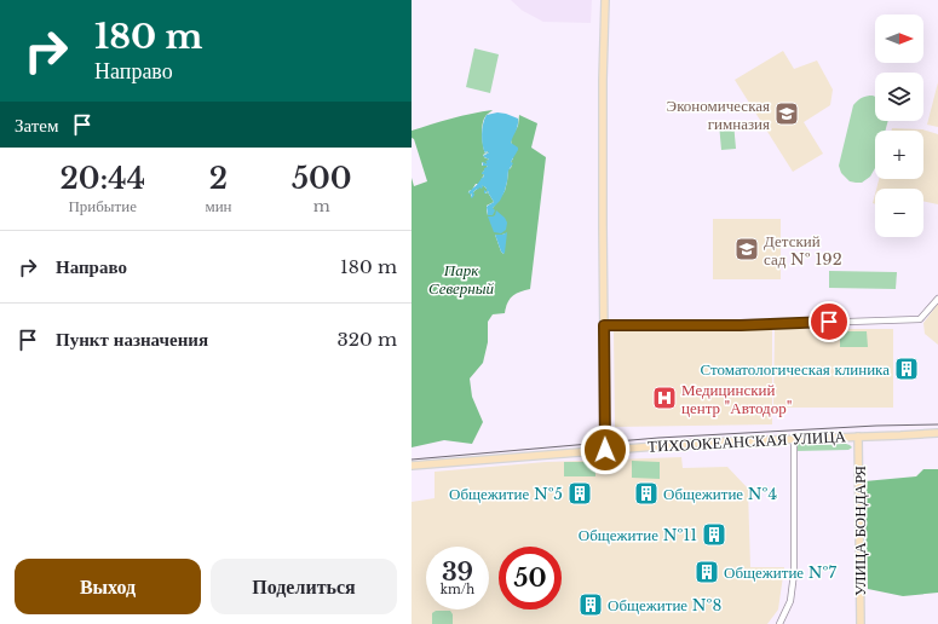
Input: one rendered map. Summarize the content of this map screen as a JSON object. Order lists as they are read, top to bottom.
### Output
{
  "streets": {
    "main road": ["ТИХООКЕАНСКАЯ УЛИЦА", "УЛИЦА БОНДАРЯ"]
  },
  "crossings": [
    ["ТИХООКЕАНСКАЯ УЛИЦА", "УЛИЦА БОНДАРЯ"]
  ],
  "parks": ["Парк Северный"],
  "places": {
    "school or university": ["Экономическая гимназия", "Детский сад № 192"],
    "building": [
      "Стоматологическая клиника",
      "Общежитие №5",
      "Общежитие №4",
      "Общежитие №11",
      "Общежитие №7",
      "Общежитие №8"
    ],
    "hospital": ["Медицинский центр \"Автодор\""]
  },
  "north": "right",
  "page": {
    "turn": ["180 m", "Направо"],
    "map_buttons": ["+", "−"],
    "then": "Затем",
    "eta": [
      "20:44",
      "Прибытие",
      "2",
      "мин",
      "500",
      "m"
    ],
    "list": [
      {
        "name": "Направо",
        "value": "180 m"
      },
      {
        "name": "Пункт назначения",
        "value": "320 m"
      }
    ],
    "speed": "39 km/h",
    "limit": "50",
    "buttons": ["Выход", "Поделиться"]
  }
}
